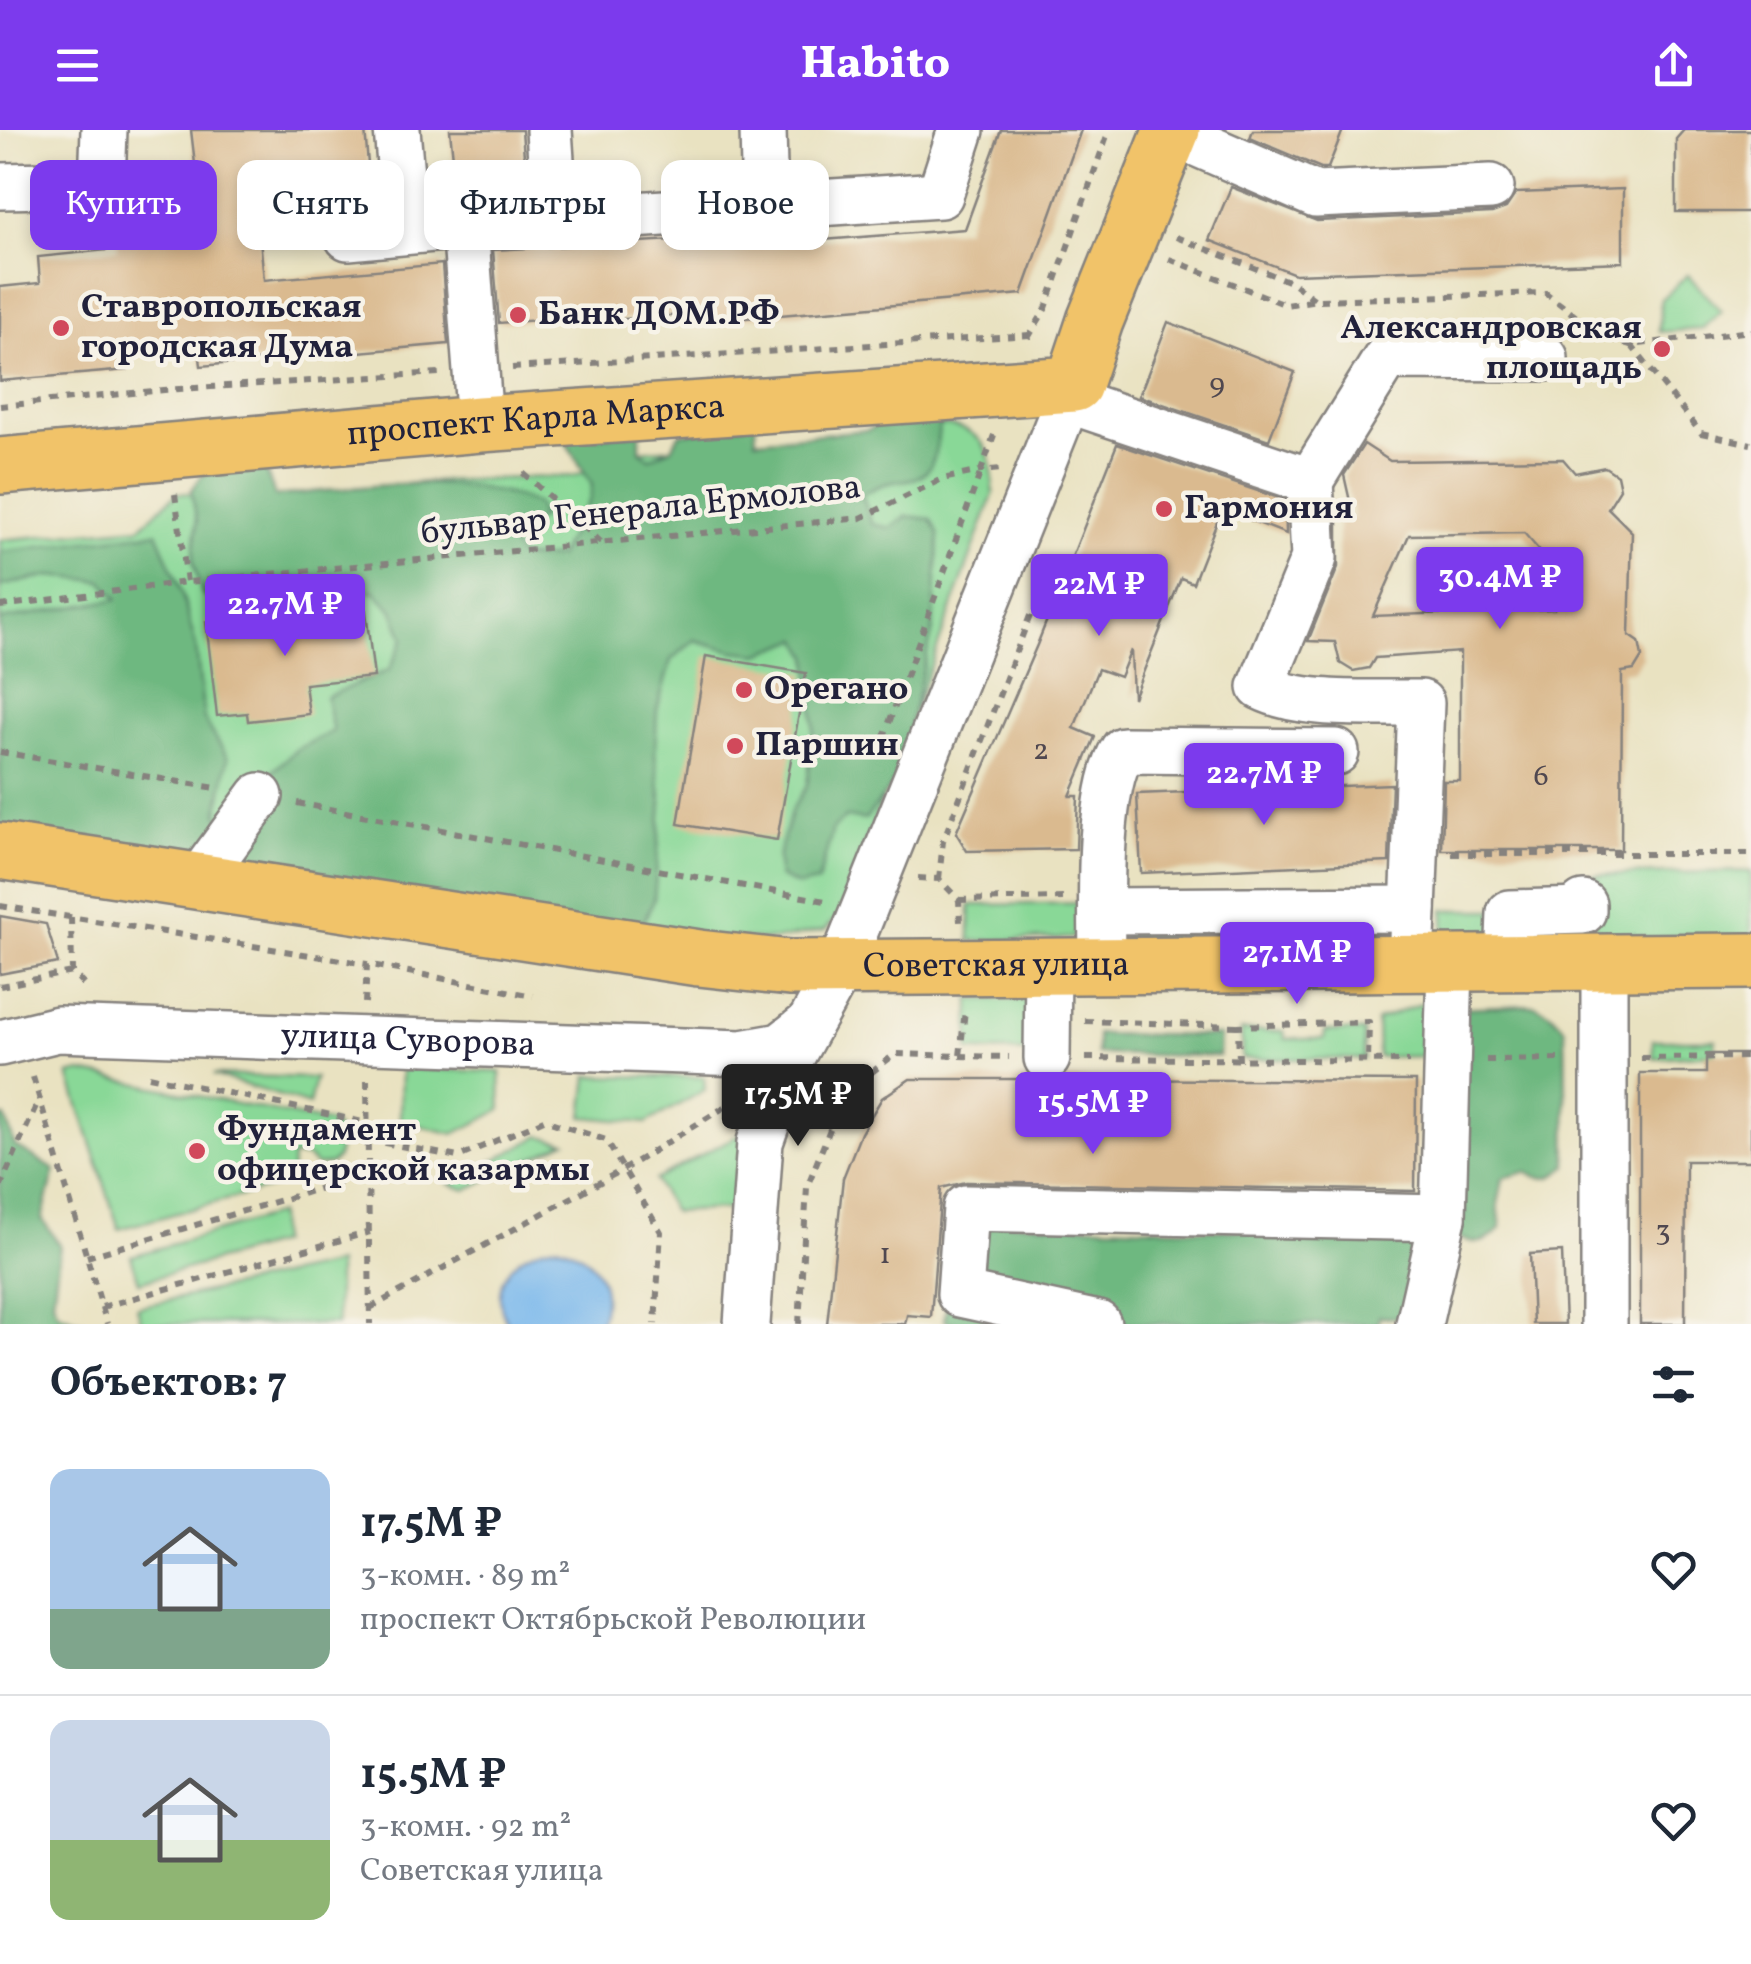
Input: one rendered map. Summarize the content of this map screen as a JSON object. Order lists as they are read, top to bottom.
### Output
{
  "streets": {
    "main road": ["проспект Карла Маркса", "Советская улица"],
    "street": ["улица Суворова"],
    "path": ["бульвар Генерала Ермолова"]
  },
  "places": [
    "Банк ДОМ.РФ",
    "Ставропольская городская Дума",
    "Александровская площадь",
    "Гармония",
    "Орегано",
    "Паршин",
    "Фундамент офицерской казармы"
  ],
  "house_numbers": [
    "9",
    "2",
    "6",
    "3",
    "1"
  ],
  "page": {
    "header": "Habito",
    "chip": [
      "Купить",
      "Снять",
      "Фильтры",
      "Новое"
    ],
    "price": [
      "30.4M ₽",
      "22M ₽",
      "22.7M ₽",
      "22.7M ₽",
      "27.1M ₽",
      "17.5M ₽",
      "15.5M ₽"
    ],
    "heading": "Объектов: 7",
    "list": [
      {
        "name": "17.5M ₽",
        "note": "3-комн. · 89 m² · проспект Октябрьской Революции"
      },
      {
        "name": "15.5M ₽",
        "note": "3-комн. · 92 m² · Советская улица"
      }
    ]
  }
}
